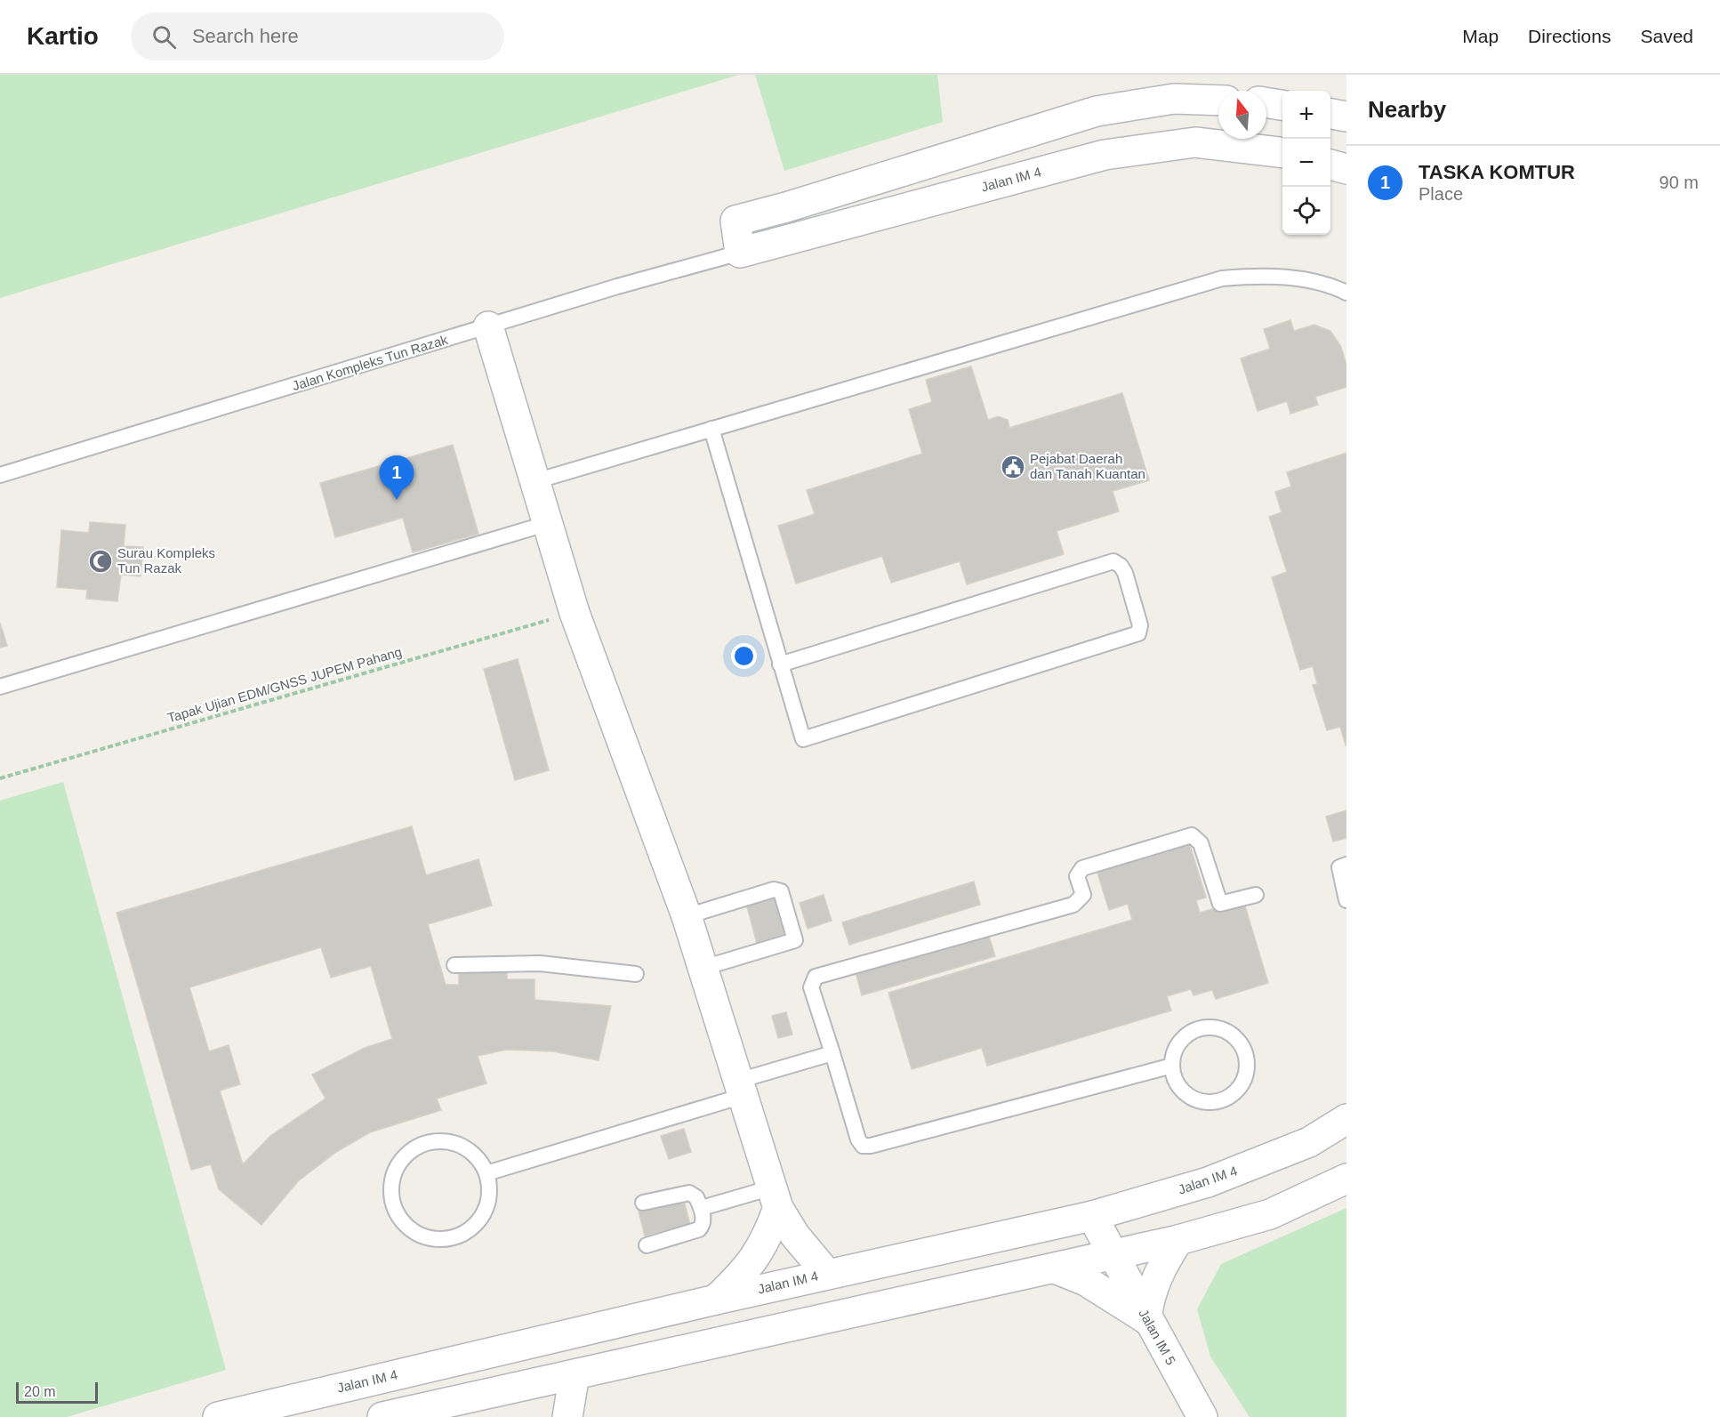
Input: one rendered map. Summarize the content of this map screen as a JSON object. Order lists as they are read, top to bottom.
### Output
{
  "streets": {
    "street": ["Jalan IM 4", "Jalan IM 5"],
    "lane": ["Jalan Kompleks Tun Razak"],
    "path": ["Tapak Ujian EDM/GNSS JUPEM Pahang"]
  },
  "crossings": [
    ["Jalan IM 4", "Jalan Kompleks Tun Razak"],
    ["Jalan IM 4", "Jalan IM 5"]
  ],
  "places": {
    "public building": ["Pejabat Daerah dan Tanah Kuantan"],
    "mosque": ["Surau Kompleks Tun Razak"]
  },
  "scale_bar": "20 m",
  "north": "top",
  "page": {
    "header": "Kartio",
    "search": "Search here",
    "nav": ["Map", "Directions", "Saved"],
    "heading": "Nearby",
    "map_buttons": ["+", "−"],
    "list": [
      {
        "mark": "1",
        "name": "TASKA KOMTUR",
        "note": "Place",
        "value": "90 m"
      }
    ],
    "pins": "1",
    "scale": "20 m"
  }
}
